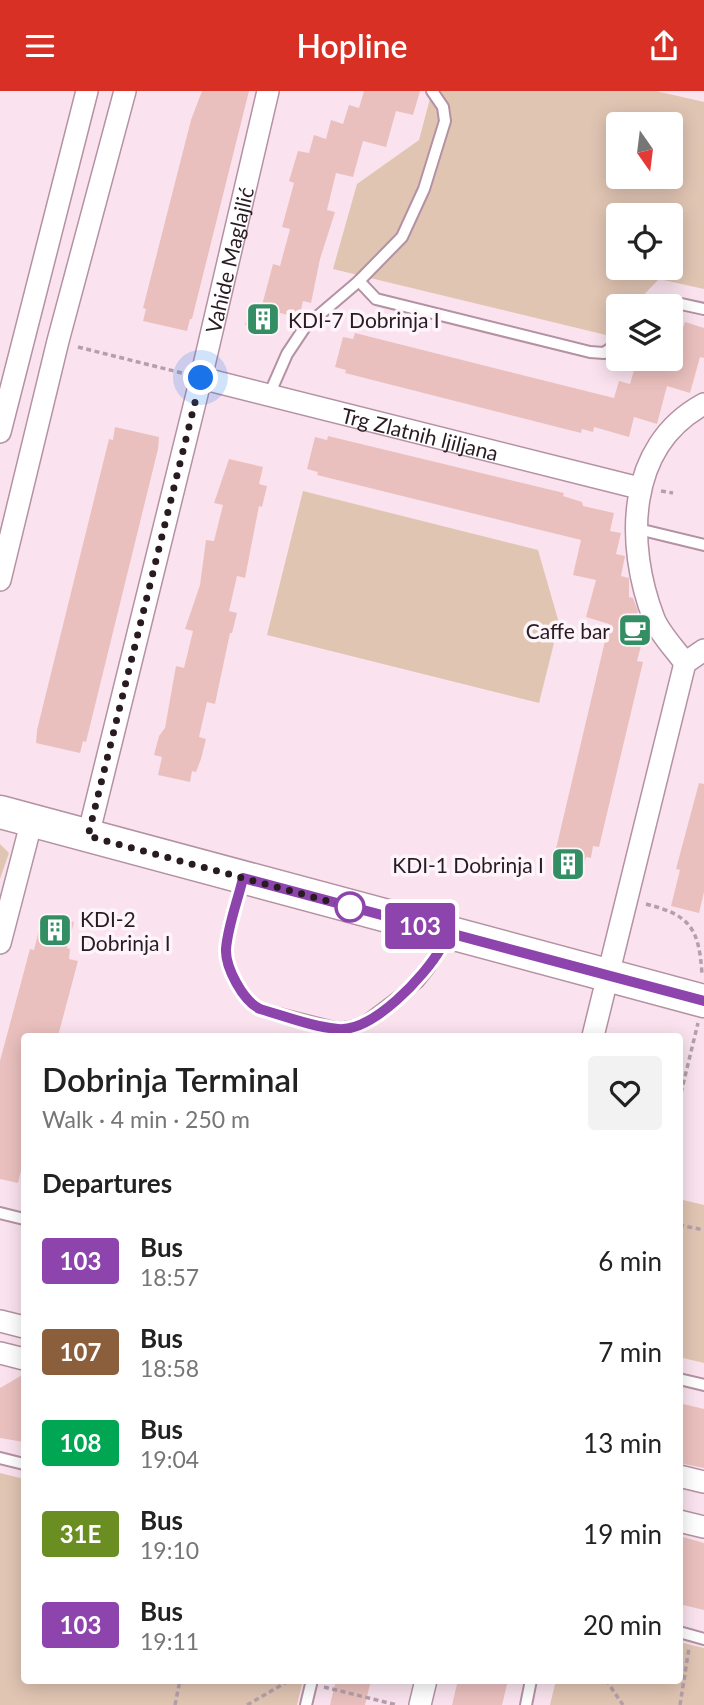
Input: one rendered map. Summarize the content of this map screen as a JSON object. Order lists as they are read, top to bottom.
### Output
{
  "streets": {
    "street": ["Vahide Maglajlić", "Trg Zlatnih ljiljana"]
  },
  "crossings": [
    ["Vahide Maglajlić", "Trg Zlatnih ljiljana"]
  ],
  "places": {
    "building": ["KDI-7 Dobrinja I", "KDI-1 Dobrinja I", "KDI-2 Dobrinja I"],
    "cafe": ["Caffe bar"]
  },
  "lines": ["bus line 103"],
  "north": "bottom",
  "page": {
    "header": "Hopline",
    "on_map": "103",
    "heading": [
      ["Dobrinja Terminal", "Walk · 4 min · 250 m"],
      "Departures"
    ],
    "list": [
      {
        "mark": "103",
        "name": "Bus",
        "note": "18:57",
        "value": "6 min"
      },
      {
        "mark": "107",
        "name": "Bus",
        "note": "18:58",
        "value": "7 min"
      },
      {
        "mark": "108",
        "name": "Bus",
        "note": "19:04",
        "value": "13 min"
      },
      {
        "mark": "31E",
        "name": "Bus",
        "note": "19:10",
        "value": "19 min"
      },
      {
        "mark": "103",
        "name": "Bus",
        "note": "19:11",
        "value": "20 min"
      }
    ]
  }
}
